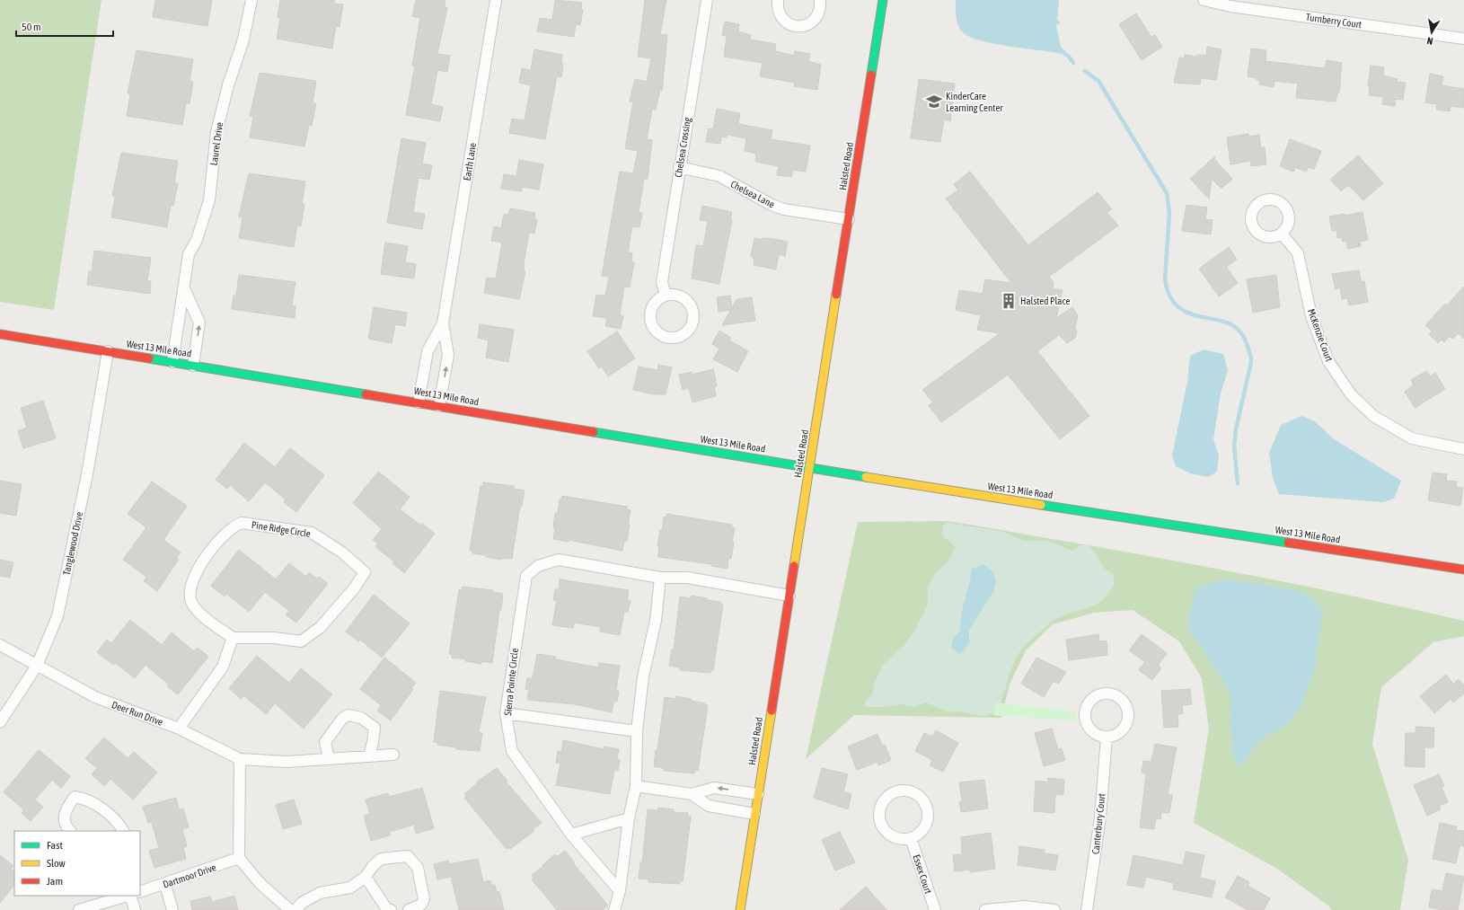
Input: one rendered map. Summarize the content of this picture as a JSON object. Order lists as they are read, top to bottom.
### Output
{
  "streets": {
    "street": [
      "Turnberry Court",
      "Laurel Drive",
      "Chelsea Crossing",
      "Earth Lane",
      "Halsted Road",
      "Chelsea Lane",
      "McKenzie Court",
      "West 13 Mile Road",
      "Pine Ridge Circle",
      "Tanglewood Drive",
      "Sierra Pointe Circle",
      "Deer Run Drive",
      "Canterbury Court",
      "Essex Court",
      "Dartmoor Drive"
    ]
  },
  "crossings": [
    ["Laurel Drive", "West 13 Mile Road"],
    ["Chelsea Crossing", "Chelsea Lane"],
    ["Earth Lane", "West 13 Mile Road"],
    ["Halsted Road", "Chelsea Lane"],
    ["Halsted Road", "West 13 Mile Road"],
    ["Halsted Road", "Sierra Pointe Circle"],
    ["West 13 Mile Road", "Tanglewood Drive"],
    ["Tanglewood Drive", "Deer Run Drive"]
  ],
  "places": {
    "school or university": ["KinderCare Learning Center"],
    "building": ["Halsted Place"]
  },
  "legend": ["Fast", "Slow", "Jam"],
  "scale_bar": "50 m",
  "north": "bottom"
}
